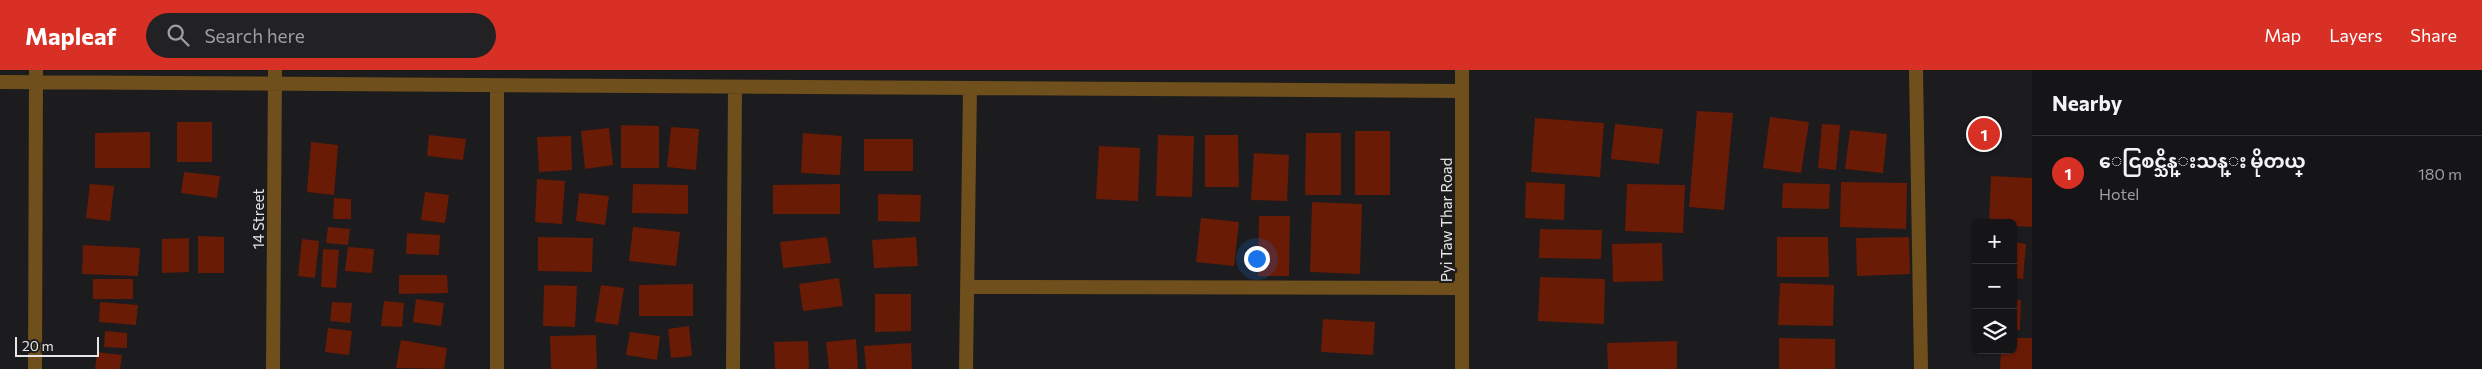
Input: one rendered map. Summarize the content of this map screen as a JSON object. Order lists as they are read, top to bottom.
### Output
{
  "streets": {
    "street": ["14 Street", "Pyi Taw Thar Road"]
  },
  "scale_bar": "20 m",
  "page": {
    "header": "Mapleaf",
    "search": "Search here",
    "nav": ["Map", "Layers", "Share"],
    "heading": "Nearby",
    "pins": "1",
    "list": [
      {
        "mark": "1",
        "name": "ေငြစင္သိန္းသန္း မိုတယ္",
        "note": "Hotel",
        "value": "180 m"
      }
    ],
    "map_buttons": ["+", "−"],
    "scale": "20 m"
  }
}
